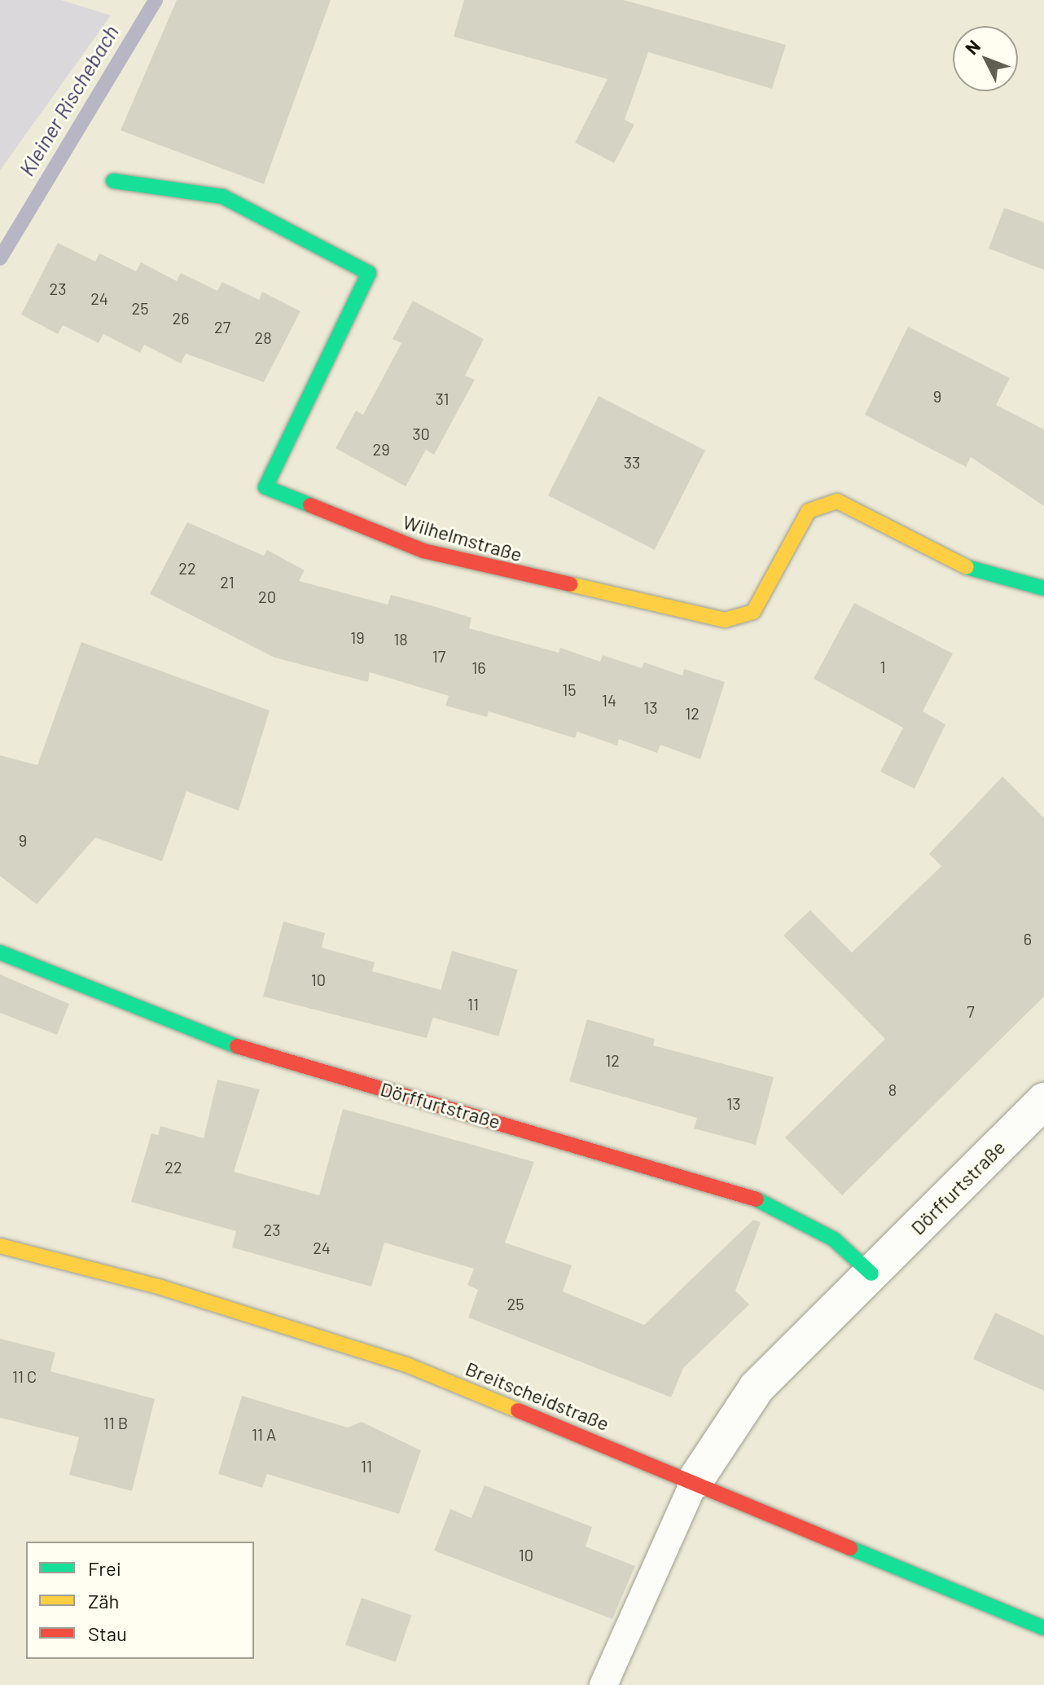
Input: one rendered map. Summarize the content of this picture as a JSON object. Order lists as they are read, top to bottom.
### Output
{
  "streets": {
    "street": ["Wilhelmstraße", "Dörffurtstraße", "Breitscheidstraße"]
  },
  "crossings": [
    ["Dörffurtstraße", "Breitscheidstraße"]
  ],
  "water": ["Kleiner Rischebach"],
  "house_numbers": [
    "23",
    "24",
    "25",
    "26",
    "27",
    "28",
    "9",
    "31",
    "30",
    "29",
    "33",
    "22",
    "21",
    "20",
    "19",
    "18",
    "17",
    "1",
    "16",
    "15",
    "14",
    "13",
    "12",
    "9",
    "6",
    "10",
    "11",
    "7",
    "12",
    "8",
    "13",
    "22",
    "23",
    "24",
    "25",
    "11 C",
    "11 B",
    "11 A",
    "11",
    "10"
  ],
  "legend": ["Frei", "Zäh", "Stau"],
  "north": "top left"
}
